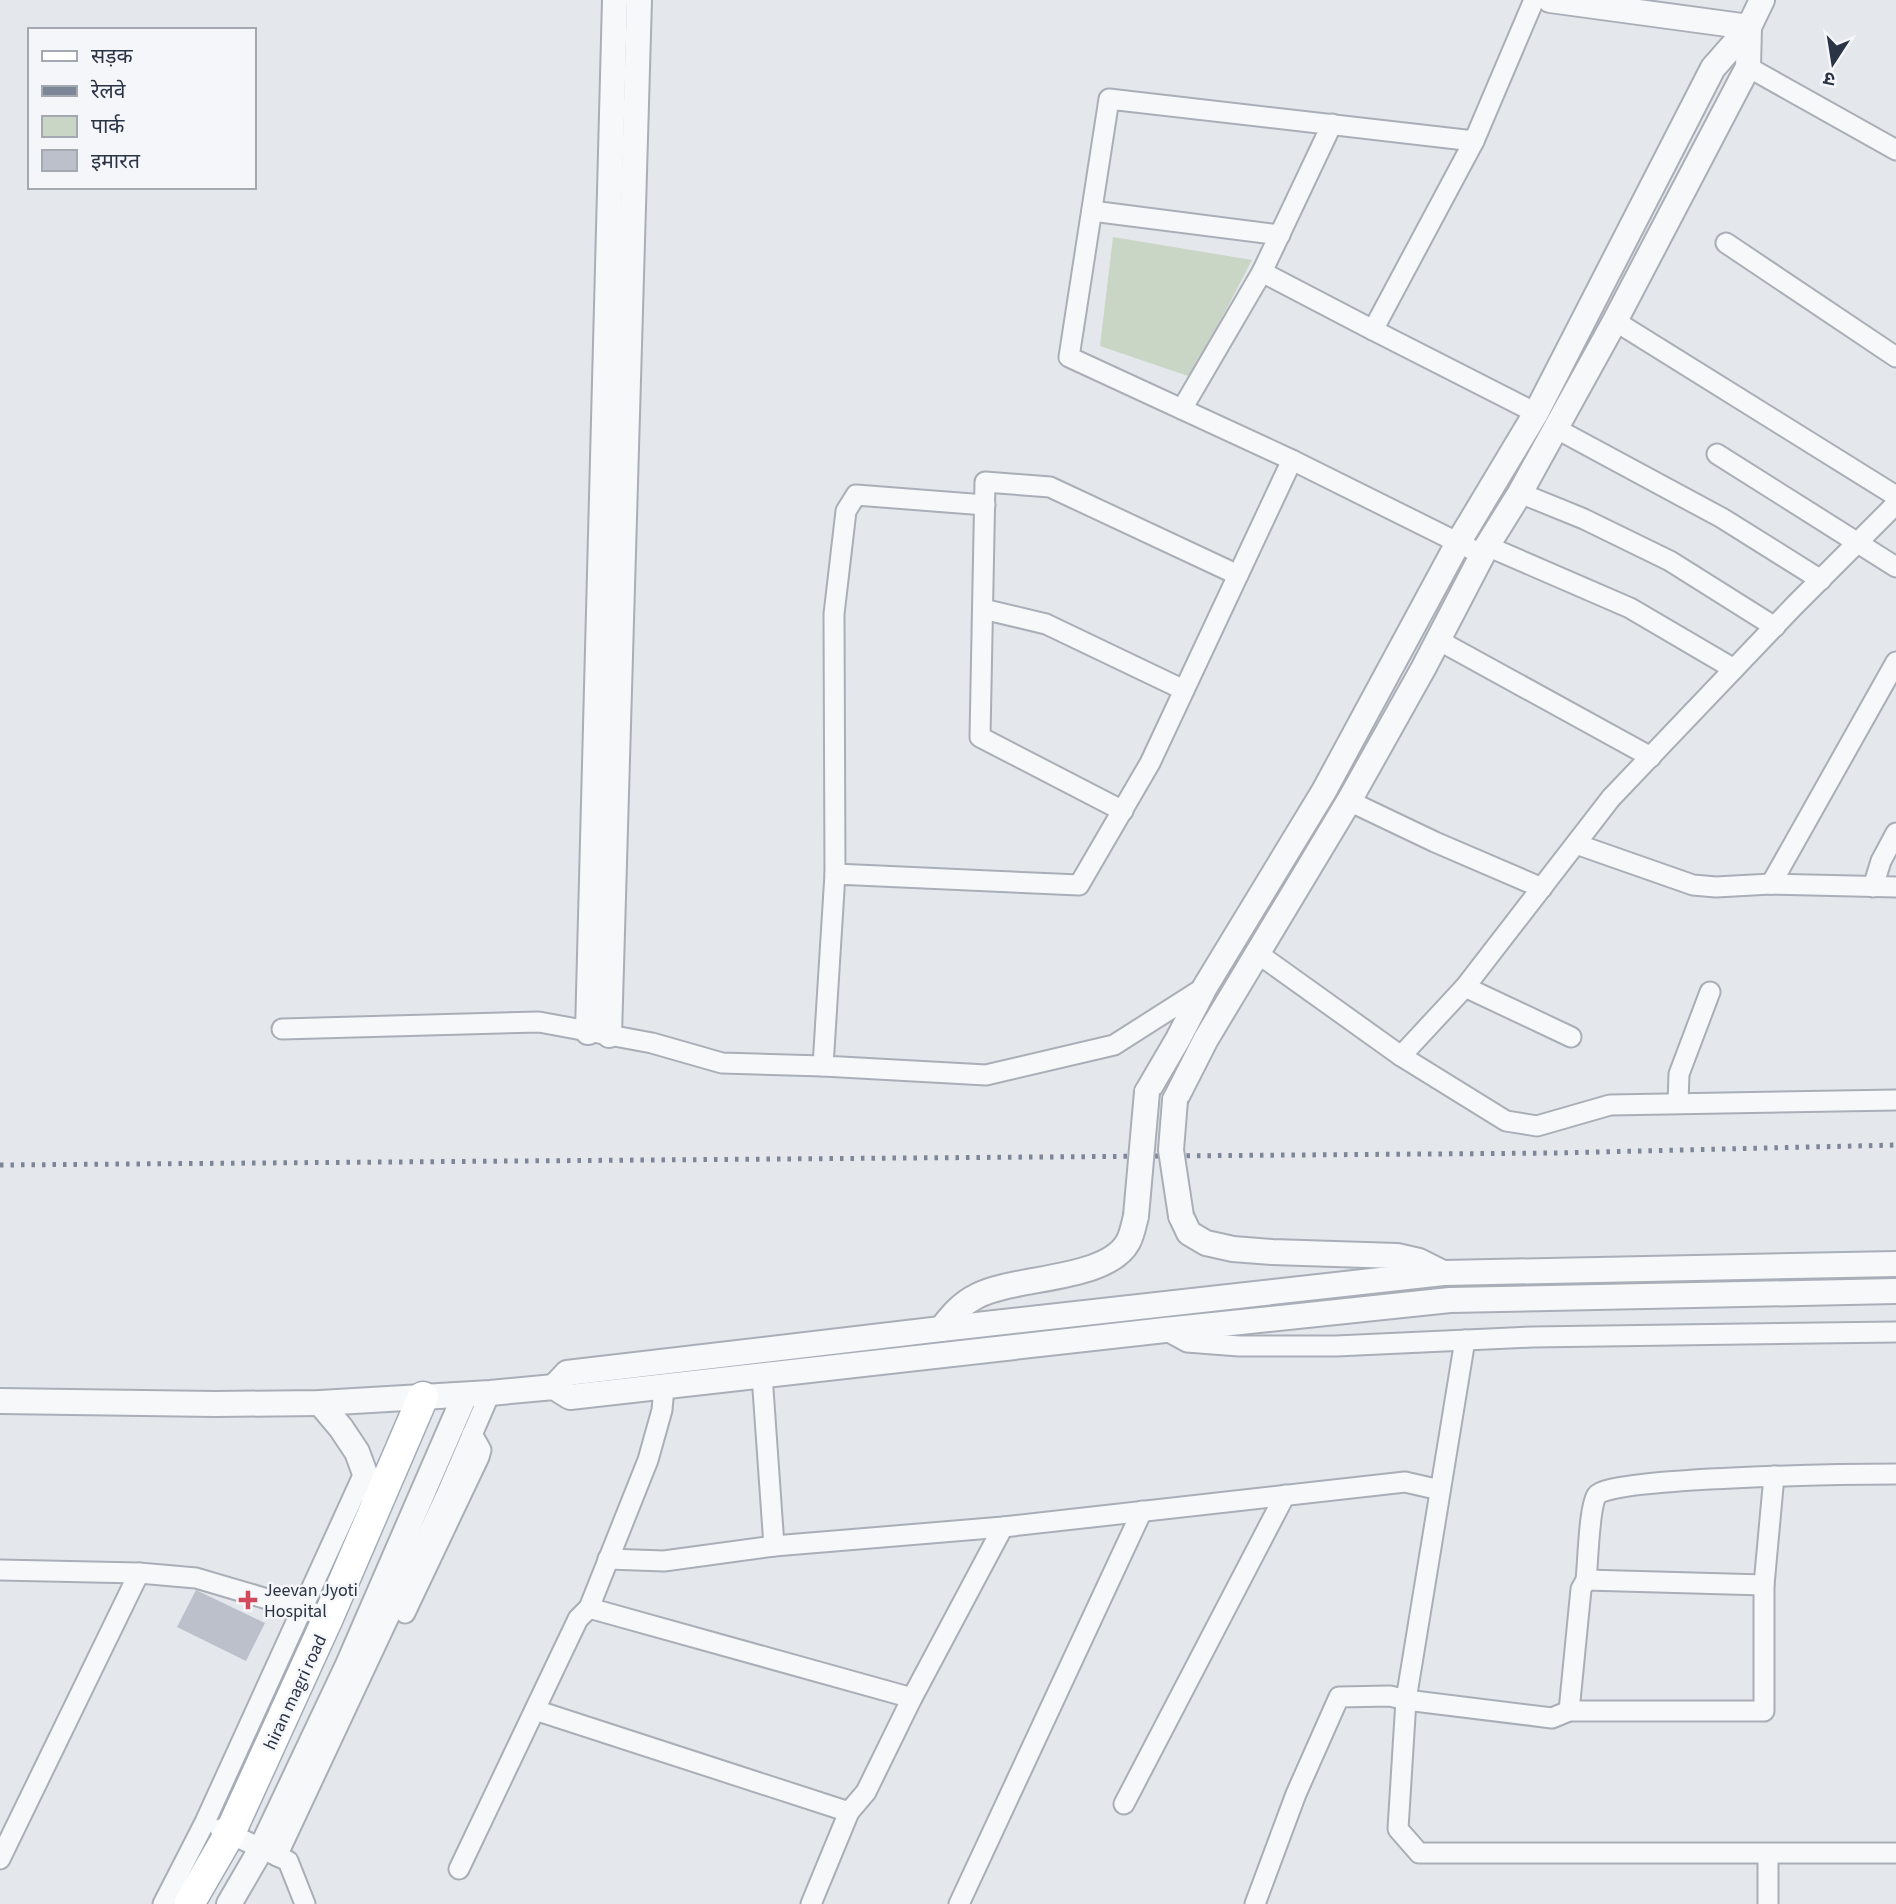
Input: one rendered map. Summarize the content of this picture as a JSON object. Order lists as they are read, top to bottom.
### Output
{
  "streets": {
    "main road": ["hiran magri road"]
  },
  "places": {
    "health": ["Jeevan Jyoti Hospital"]
  },
  "legend": [
    "सड़क",
    "रेलवे",
    "पार्क",
    "इमारत"
  ],
  "north": "bottom"
}
